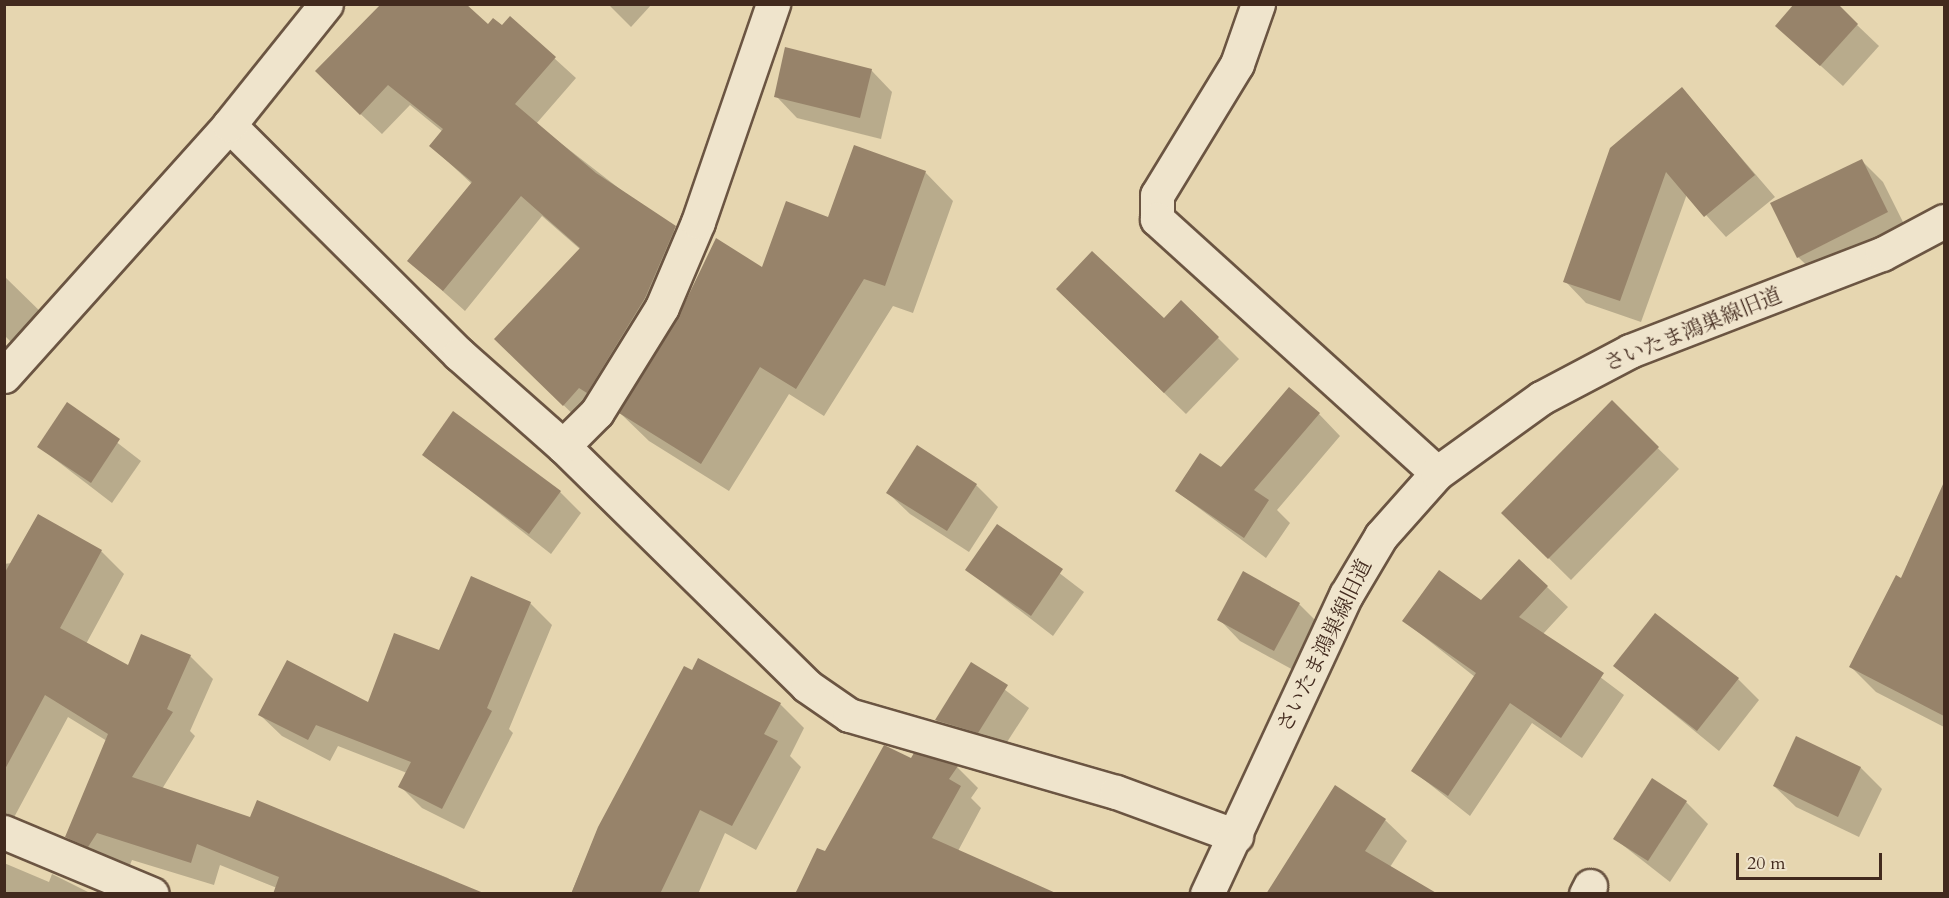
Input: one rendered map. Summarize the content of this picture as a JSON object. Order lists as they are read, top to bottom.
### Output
{
  "streets": {
    "street": ["さいたま鴻巣線旧道"]
  },
  "scale_bar": "20 m"
}
